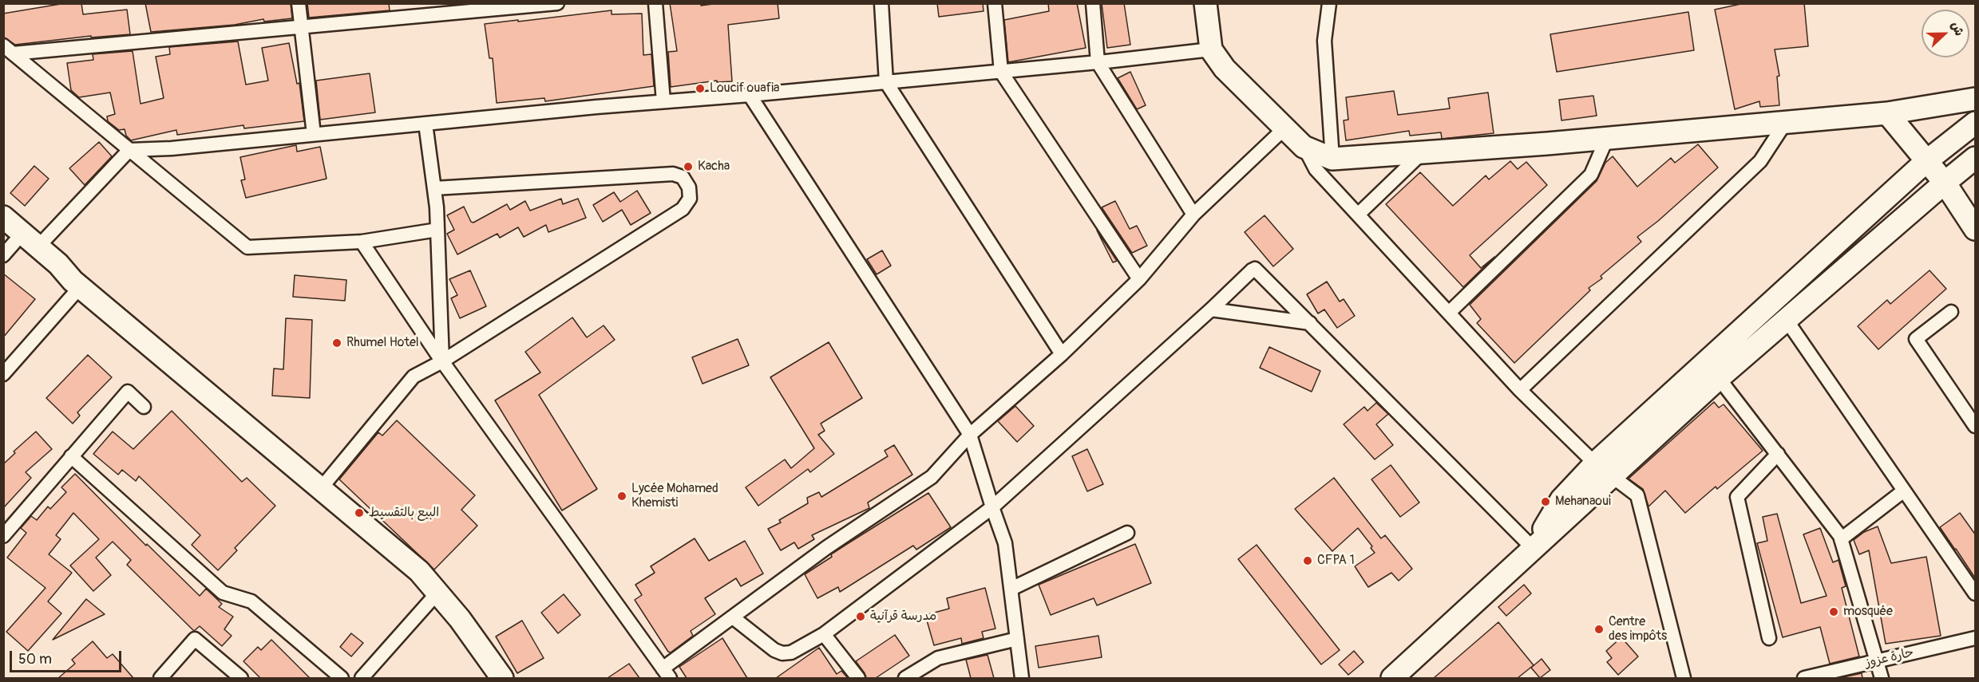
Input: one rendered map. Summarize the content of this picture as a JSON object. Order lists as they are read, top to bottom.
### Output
{
  "streets": {
    "street": ["حارة عزوز"]
  },
  "places": [
    "Loucif ouafia",
    "Kacha",
    "Rhumel Hotel",
    "Lycée Mohamed Khemisti",
    "Mehanaoui",
    "البيع بالتقسيط",
    "CFPA 1",
    "mosquée",
    "مدرسة قرآنية",
    "Centre des impôts"
  ],
  "scale_bar": "50 m",
  "north": "right"
}
